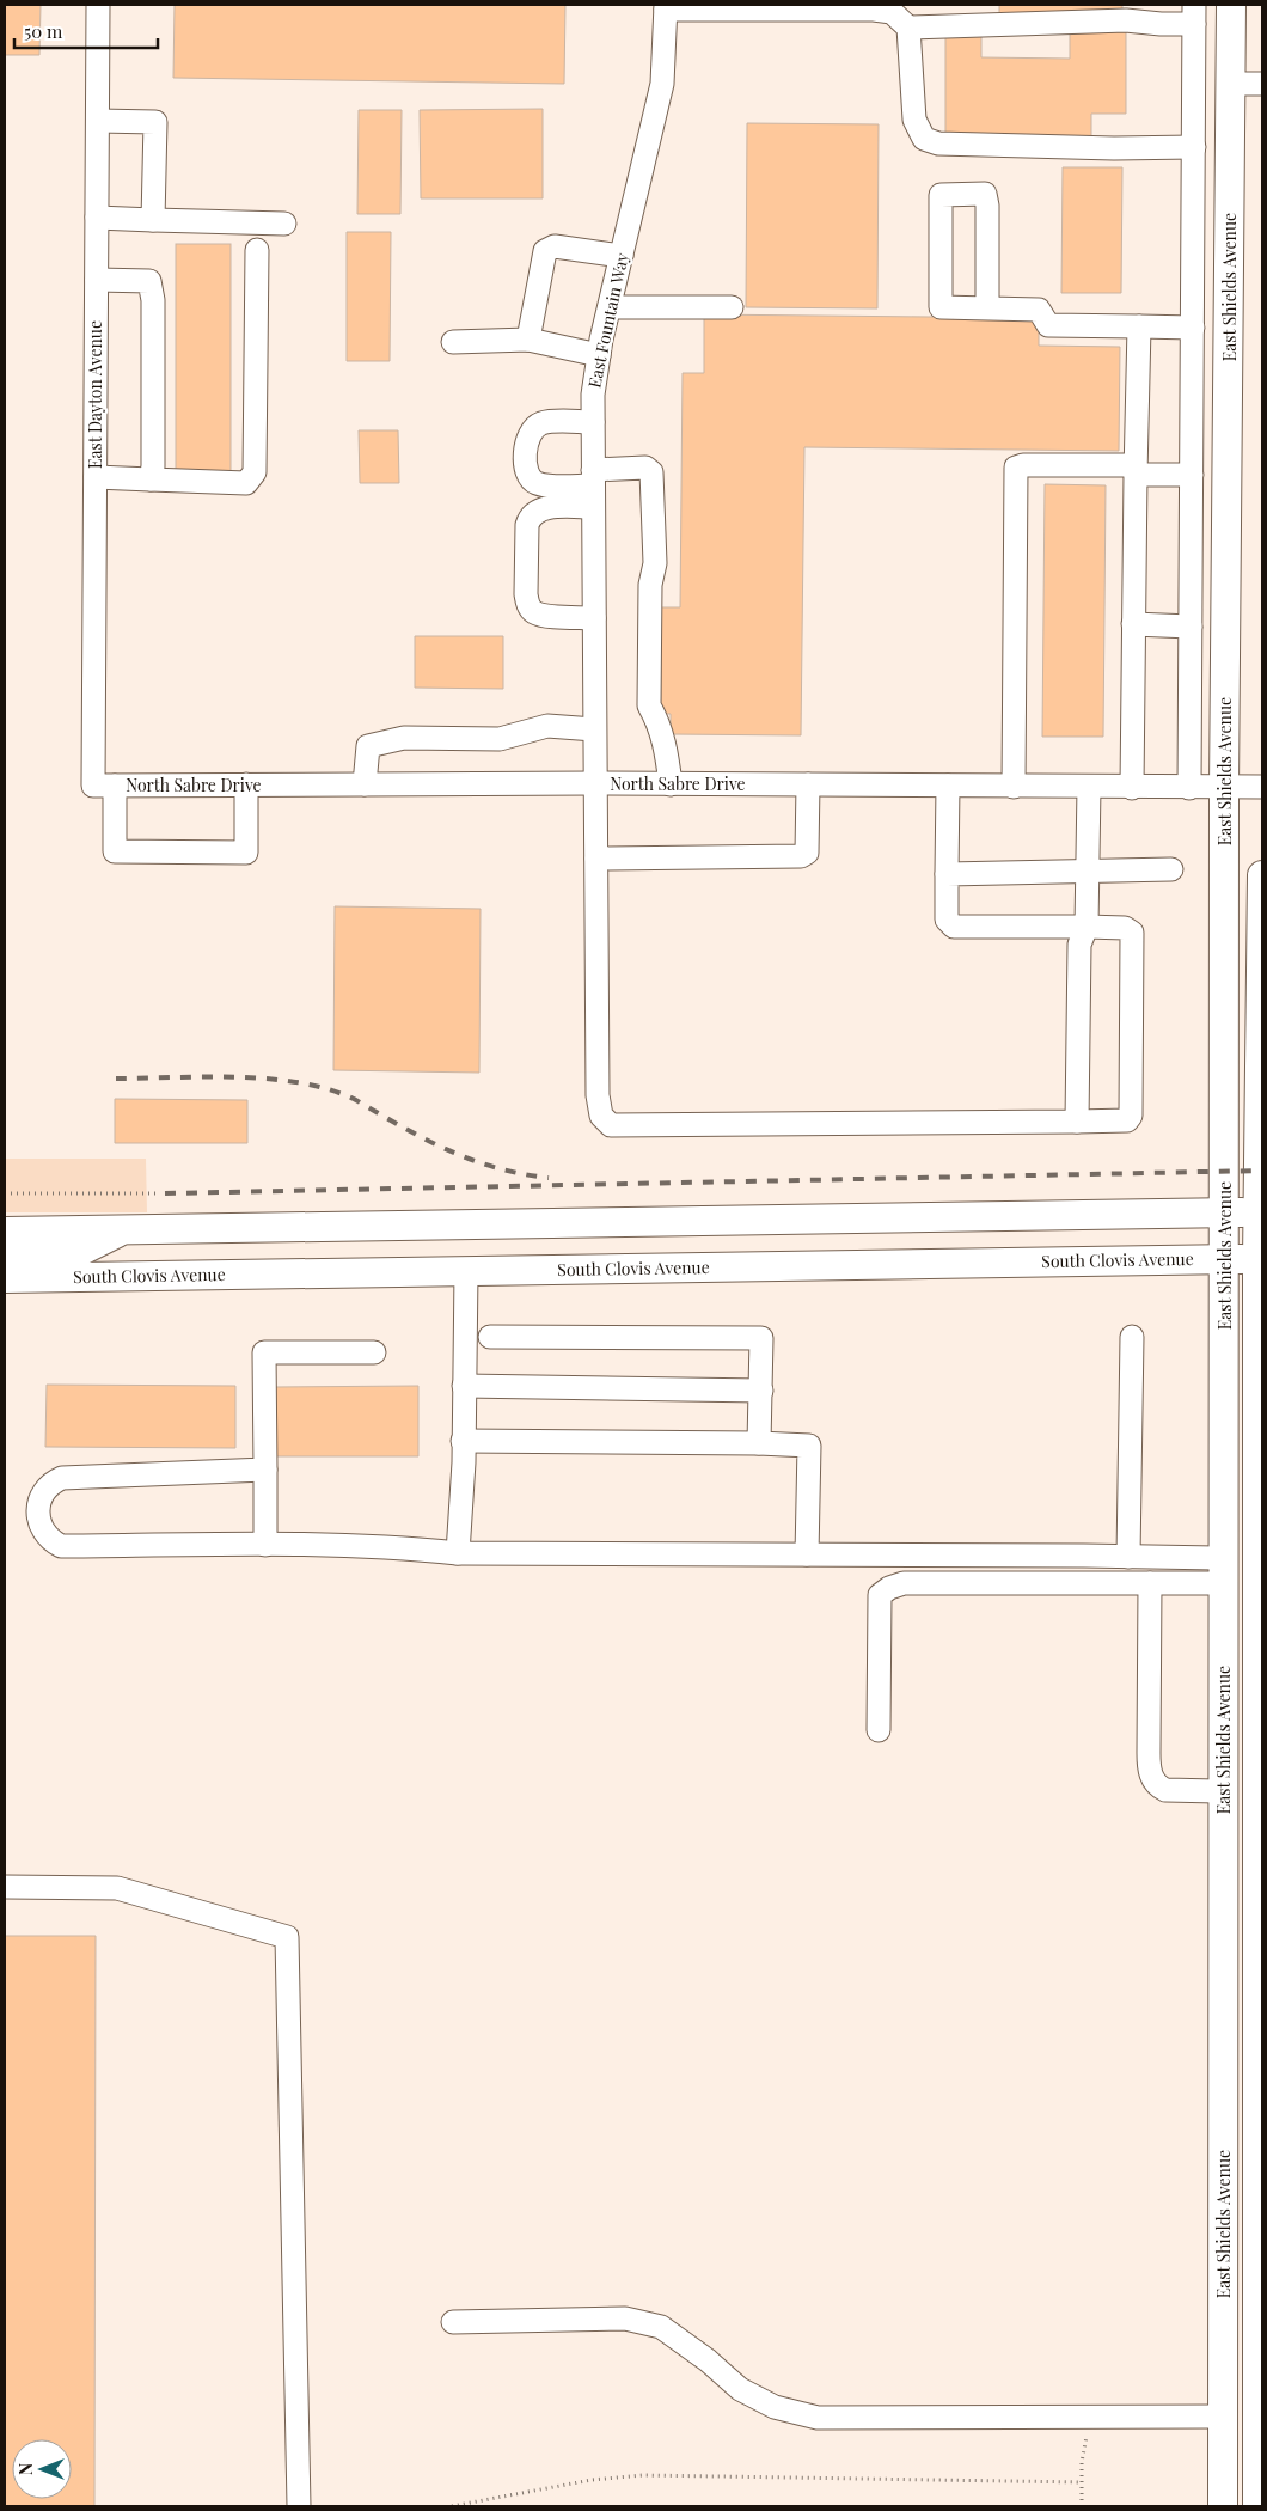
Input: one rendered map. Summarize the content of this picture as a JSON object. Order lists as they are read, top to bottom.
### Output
{
  "streets": {
    "main road": ["East Shields Avenue", "South Clovis Avenue"],
    "street": ["East Fountain Way", "East Dayton Avenue", "North Sabre Drive"]
  },
  "crossings": [
    ["East Shields Avenue", "North Sabre Drive"],
    ["East Shields Avenue", "South Clovis Avenue"],
    ["East Fountain Way", "North Sabre Drive"],
    ["East Dayton Avenue", "North Sabre Drive"]
  ],
  "scale_bar": "50 m",
  "north": "left"
}
